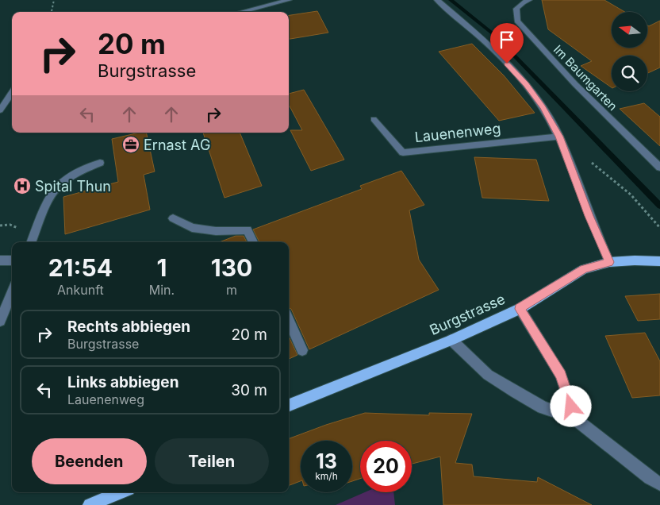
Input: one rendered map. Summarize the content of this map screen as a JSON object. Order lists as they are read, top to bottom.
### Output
{
  "streets": {
    "main road": ["Burgstrasse"],
    "street": ["Im Baumgarten", "Lauenenweg"]
  },
  "places": {
    "office": ["Ernast AG"],
    "hospital": ["Spital Thun"]
  },
  "north": "left",
  "page": {
    "turn": ["20 m", "Burgstrasse"],
    "eta": [
      "21:54",
      "Ankunft",
      "1",
      "Min.",
      "130",
      "m"
    ],
    "list": [
      {
        "name": "Rechts abbiegen",
        "note": "Burgstrasse",
        "value": "20 m"
      },
      {
        "name": "Links abbiegen",
        "note": "Lauenenweg",
        "value": "30 m"
      }
    ],
    "buttons": ["Beenden", "Teilen"],
    "speed": "13 km/h",
    "limit": "20"
  }
}
